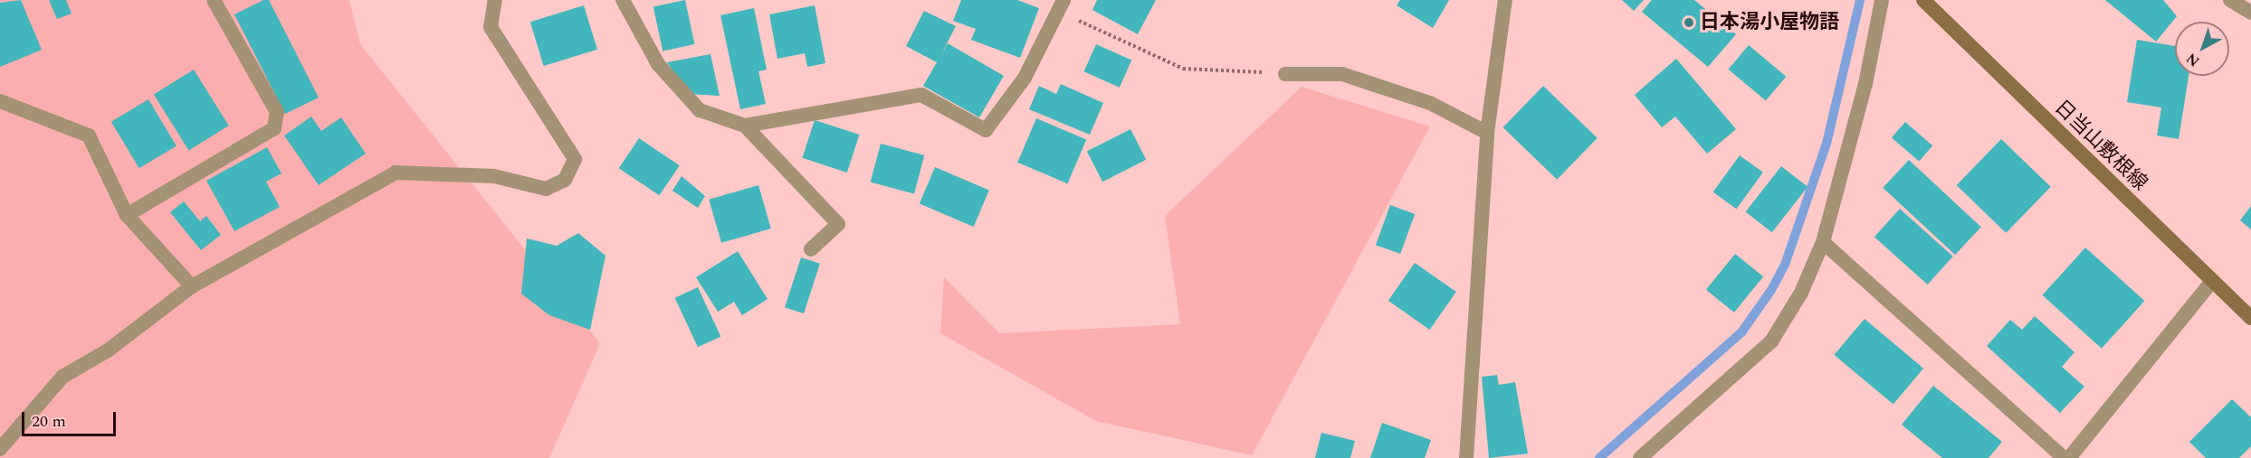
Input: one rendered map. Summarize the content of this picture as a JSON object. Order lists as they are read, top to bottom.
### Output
{
  "streets": {
    "main road": ["日当山敷根線"]
  },
  "places": ["日本湯小屋物語"],
  "scale_bar": "20 m",
  "north": "bottom left"
}
